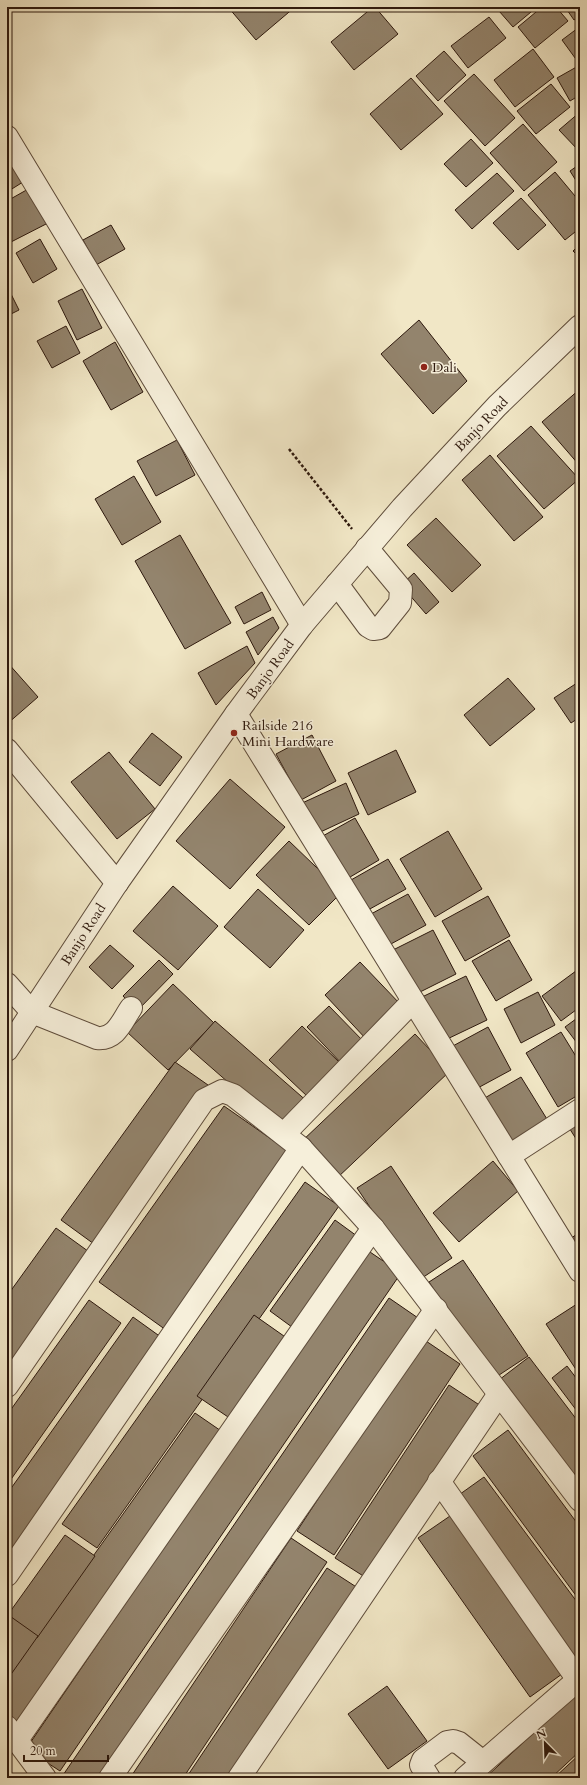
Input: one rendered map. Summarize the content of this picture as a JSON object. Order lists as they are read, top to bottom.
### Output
{
  "streets": {
    "street": ["Banjo Road"]
  },
  "places": ["Dali", "Railside 216 Mini Hardware"],
  "scale_bar": "20 m",
  "north": "top left"
}
